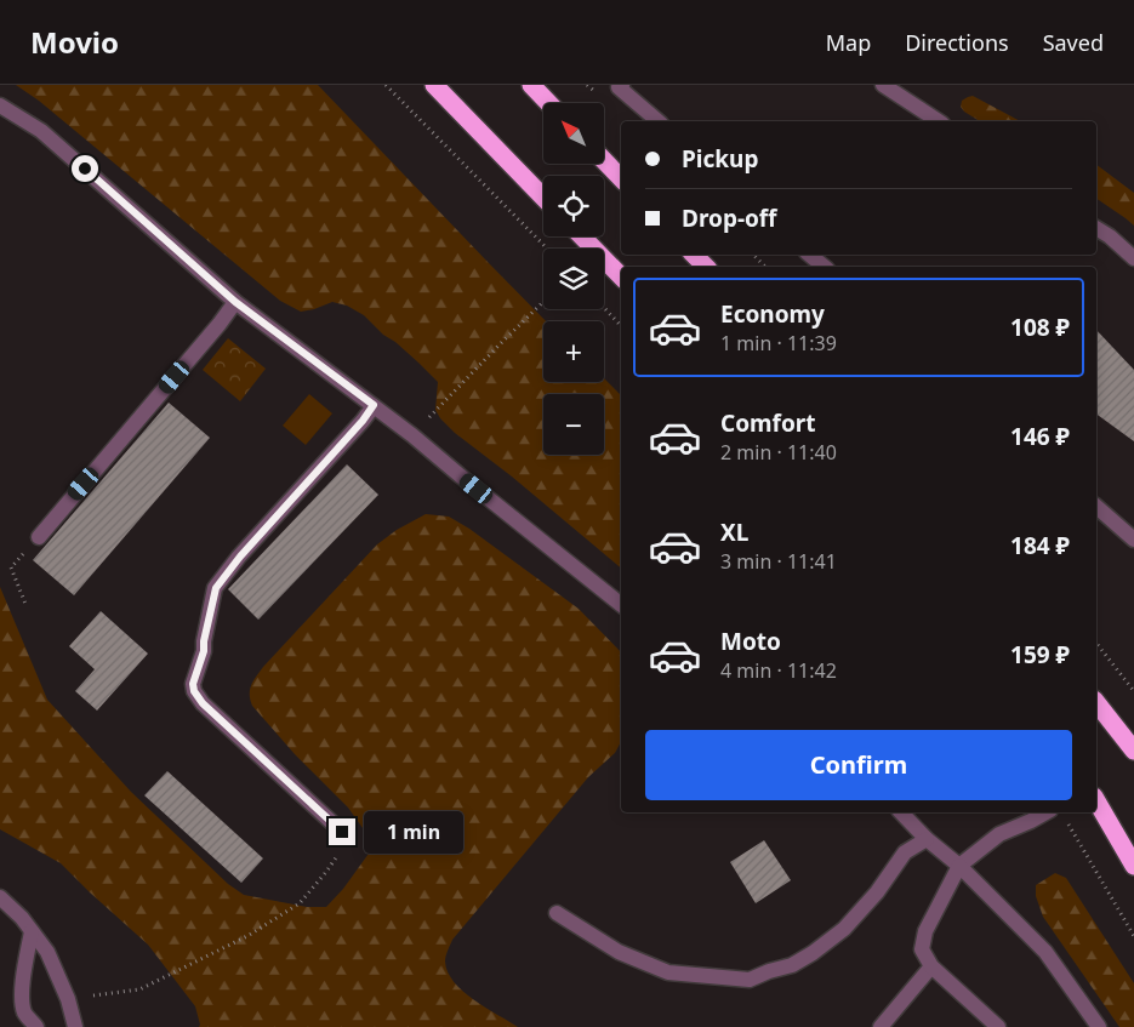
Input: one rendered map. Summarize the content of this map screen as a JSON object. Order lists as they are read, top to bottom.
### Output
{
  "north": "top left",
  "page": {
    "header": "Movio",
    "nav": ["Map", "Directions", "Saved"],
    "map_buttons": ["+", "−"],
    "banner": ["Pickup", "Drop-off"],
    "list": [
      {
        "name": "Economy",
        "note": "1 min · 11:39",
        "value": "108 ₽"
      },
      {
        "name": "Comfort",
        "note": "2 min · 11:40",
        "value": "146 ₽"
      },
      {
        "name": "XL",
        "note": "3 min · 11:41",
        "value": "184 ₽"
      },
      {
        "name": "Moto",
        "note": "4 min · 11:42",
        "value": "159 ₽"
      }
    ],
    "buttons": "Confirm",
    "bubble": "1 min"
  }
}
